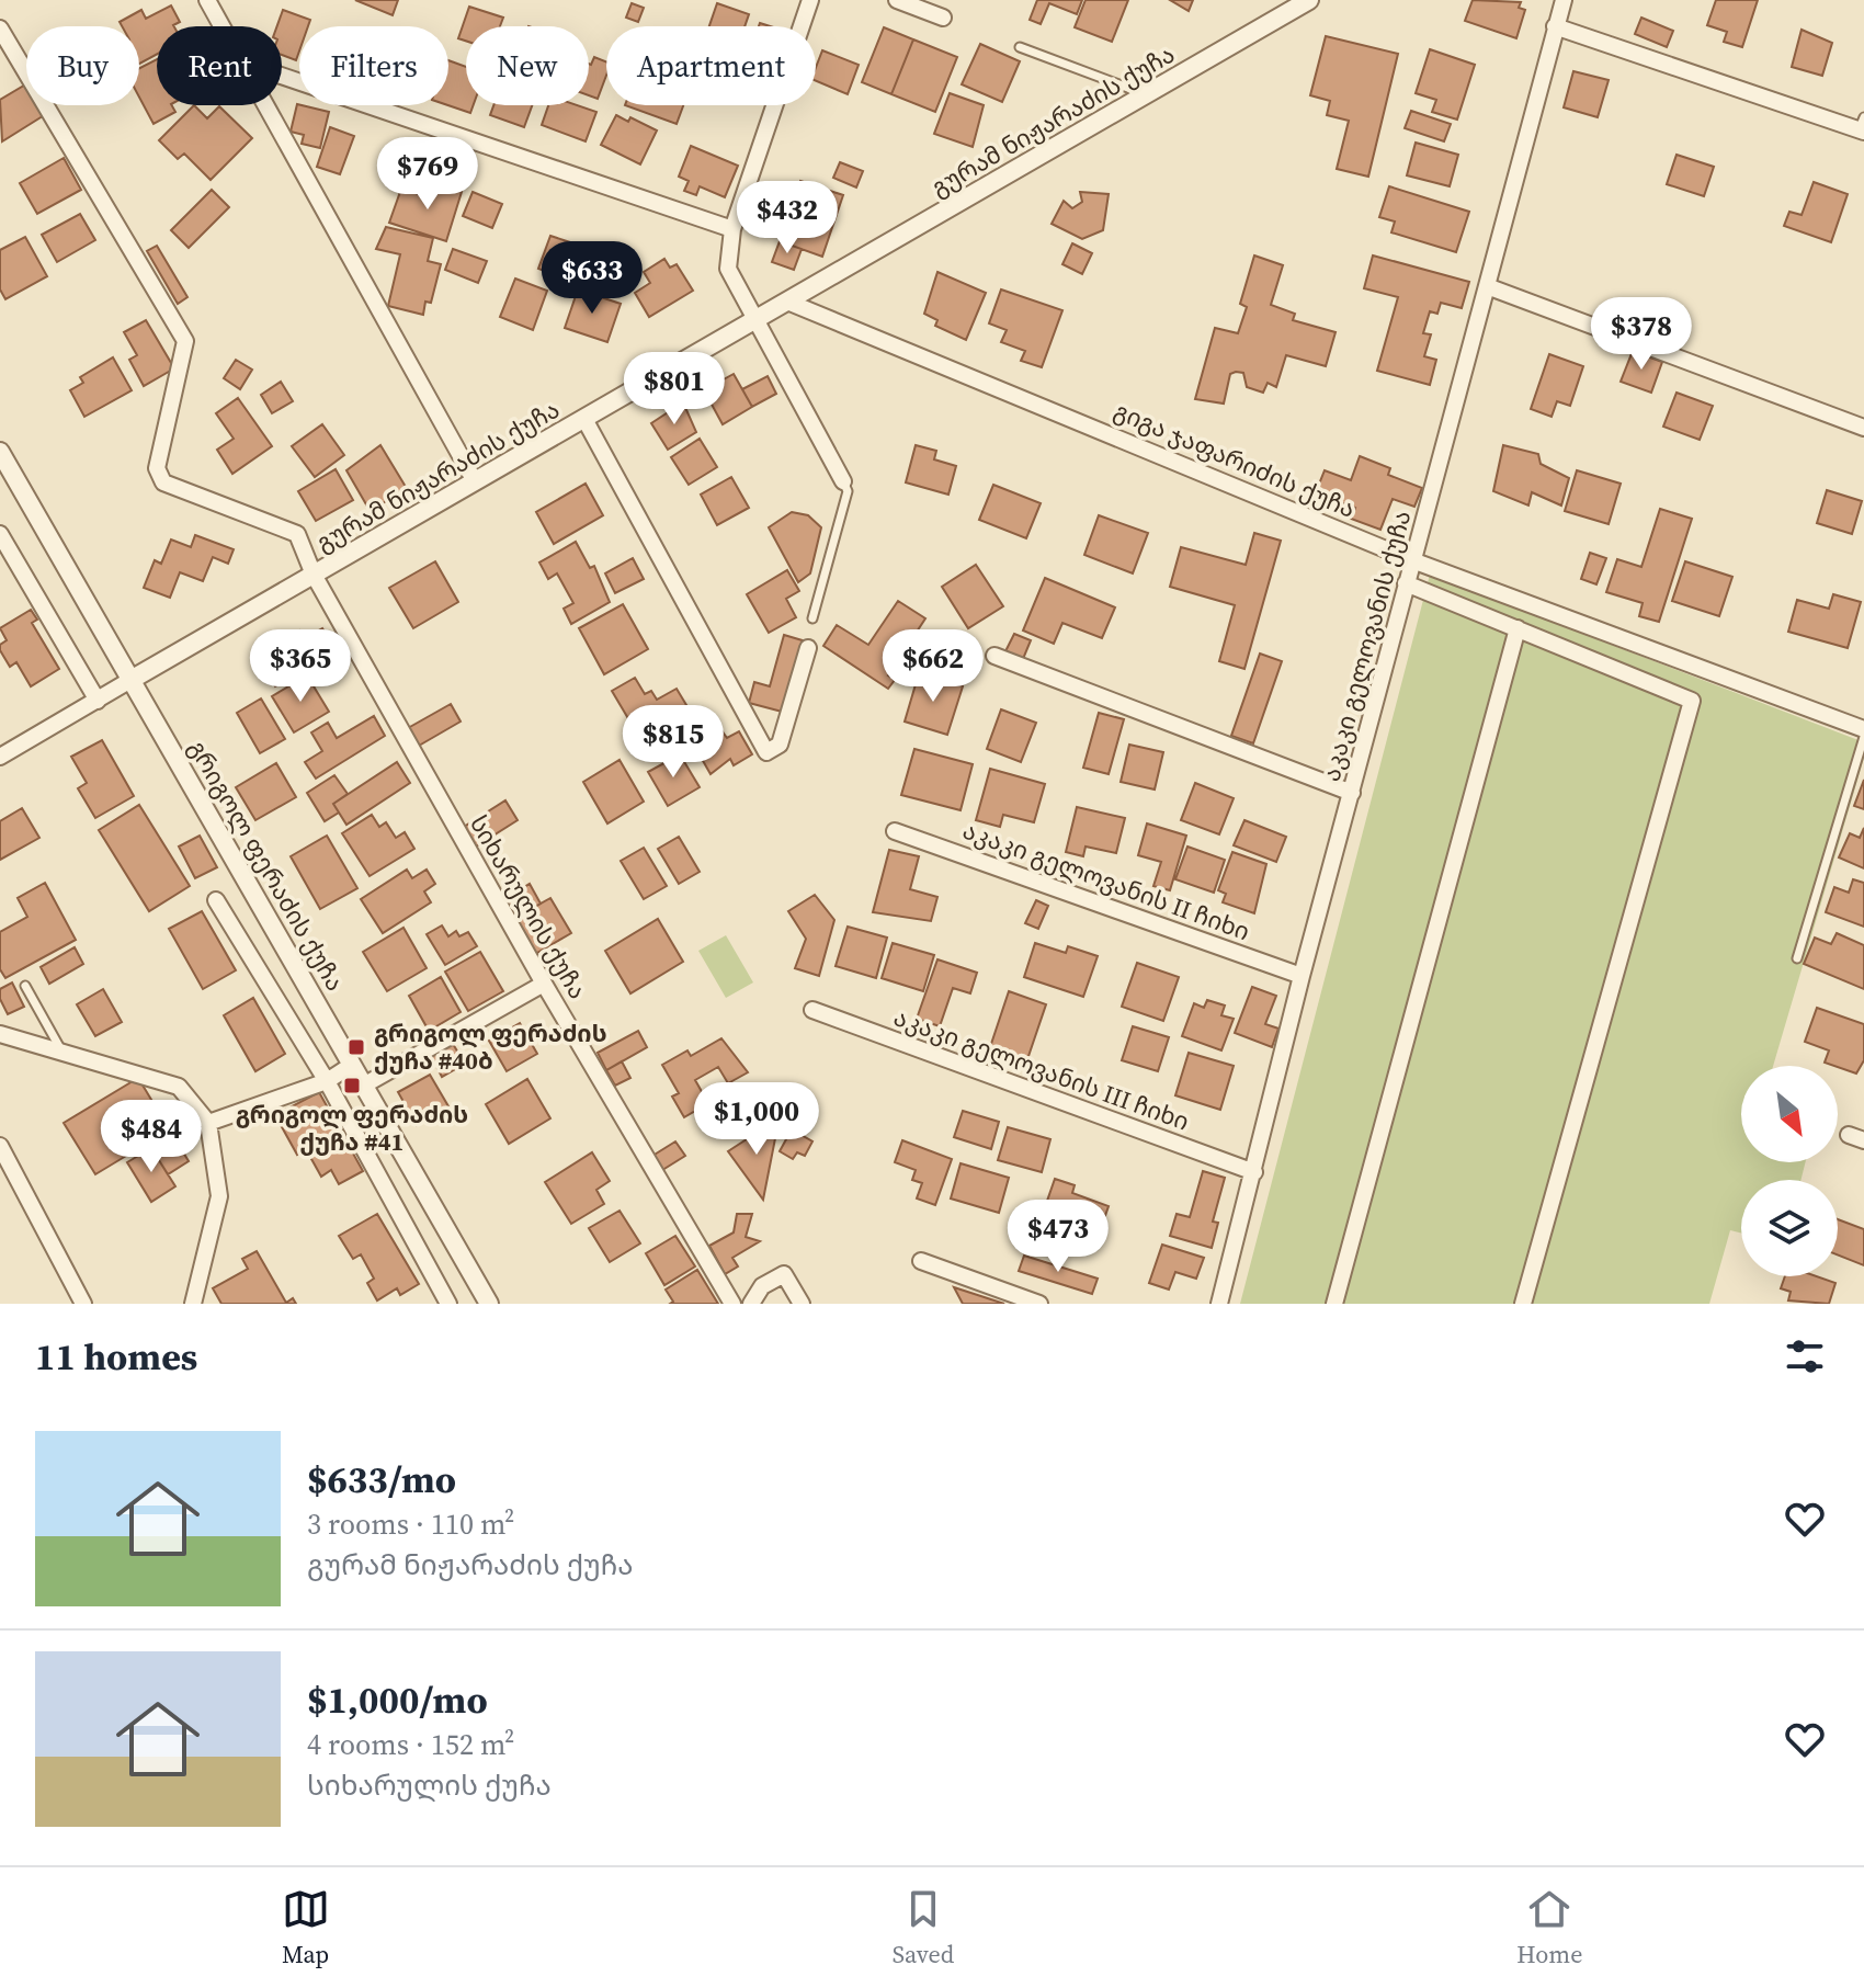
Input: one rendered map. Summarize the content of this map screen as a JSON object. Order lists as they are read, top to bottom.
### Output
{
  "streets": {
    "street": [
      "გურამ ნიჟარაძის ქუჩა",
      "გიგა ჯაფარიძის ქუჩა",
      "აკაკი გელოვანის ქუჩა",
      "გრიგოლ ფერაძის ქუჩა",
      "აკაკი გელოვანის II ჩიხი",
      "სიხარულის ქუჩა",
      "აკაკი გელოვანის III ჩიხი"
    ]
  },
  "crossings": [
    ["გურამ ნიჟარაძის ქუჩა", "გიგა ჯაფარიძის ქუჩა"],
    ["გურამ ნიჟარაძის ქუჩა", "გრიგოლ ფერაძის ქუჩა"],
    ["გურამ ნიჟარაძის ქუჩა", "სიხარულის ქუჩა"],
    ["გიგა ჯაფარიძის ქუჩა", "აკაკი გელოვანის ქუჩა"],
    ["აკაკი გელოვანის ქუჩა", "აკაკი გელოვანის II ჩიხი"],
    ["აკაკი გელოვანის ქუჩა", "აკაკი გელოვანის III ჩიხი"]
  ],
  "places": {
    "transit": ["გრიგოლ ფერაძის ქუჩა #40ბ", "გრიგოლ ფერაძის ქუჩა #41"]
  },
  "north": "bottom right",
  "page": {
    "chip": [
      "Buy",
      "Rent",
      "Filters",
      "New",
      "Apartment"
    ],
    "price": [
      "$769",
      "$432",
      "$633",
      "$378",
      "$801",
      "$365",
      "$662",
      "$815",
      "$1,000",
      "$484",
      "$473"
    ],
    "heading": "11 homes",
    "list": [
      {
        "name": "$633/mo",
        "note": "3 rooms · 110 m² · გურამ ნიჟარაძის ქუჩა"
      },
      {
        "name": "$1,000/mo",
        "note": "4 rooms · 152 m² · სიხარულის ქუჩა"
      }
    ],
    "tabs": ["Map", "Saved", "Home"]
  }
}
